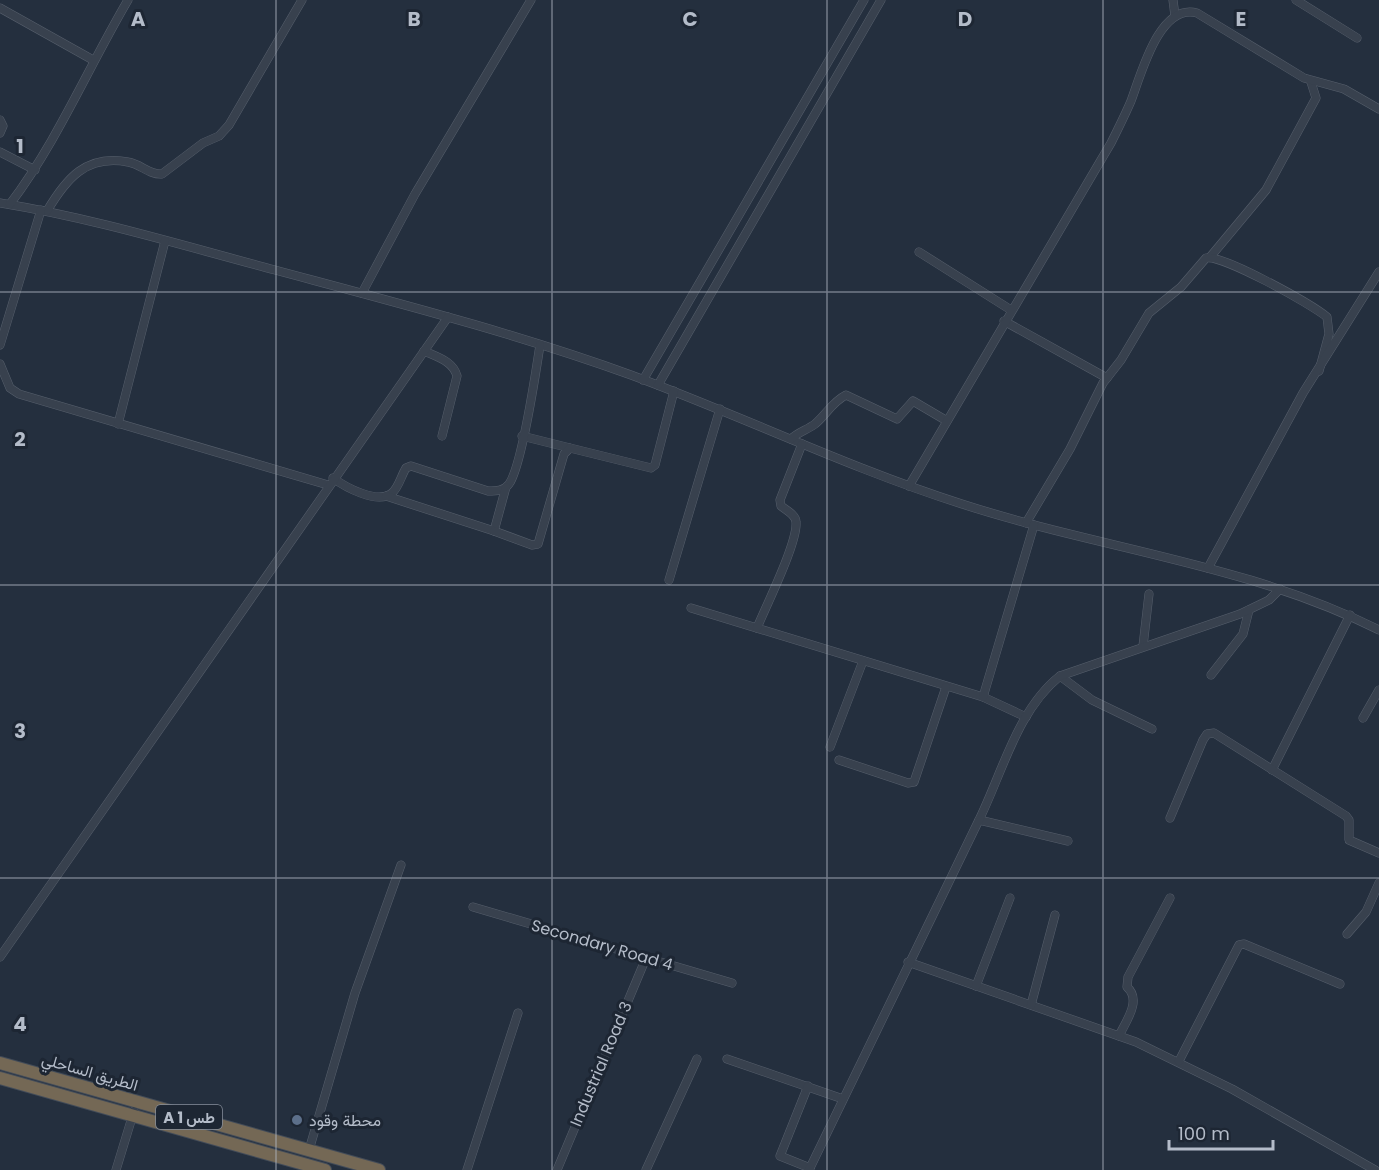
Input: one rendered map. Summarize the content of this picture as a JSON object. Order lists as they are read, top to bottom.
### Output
{
  "streets": {
    "highway": ["الطريق الساحلي", "A 1 طس"],
    "street": ["Secondary Road 4", "Industrial Road 3"]
  },
  "crossings": [
    ["Secondary Road 4", "Industrial Road 3"]
  ],
  "places": ["محطة وقود"],
  "scale_bar": "100 m",
  "grid": {
    "columns": [
      "A",
      "B",
      "C",
      "D",
      "E"
    ],
    "rows": [
      "1",
      "2",
      "3",
      "4"
    ]
  }
}
